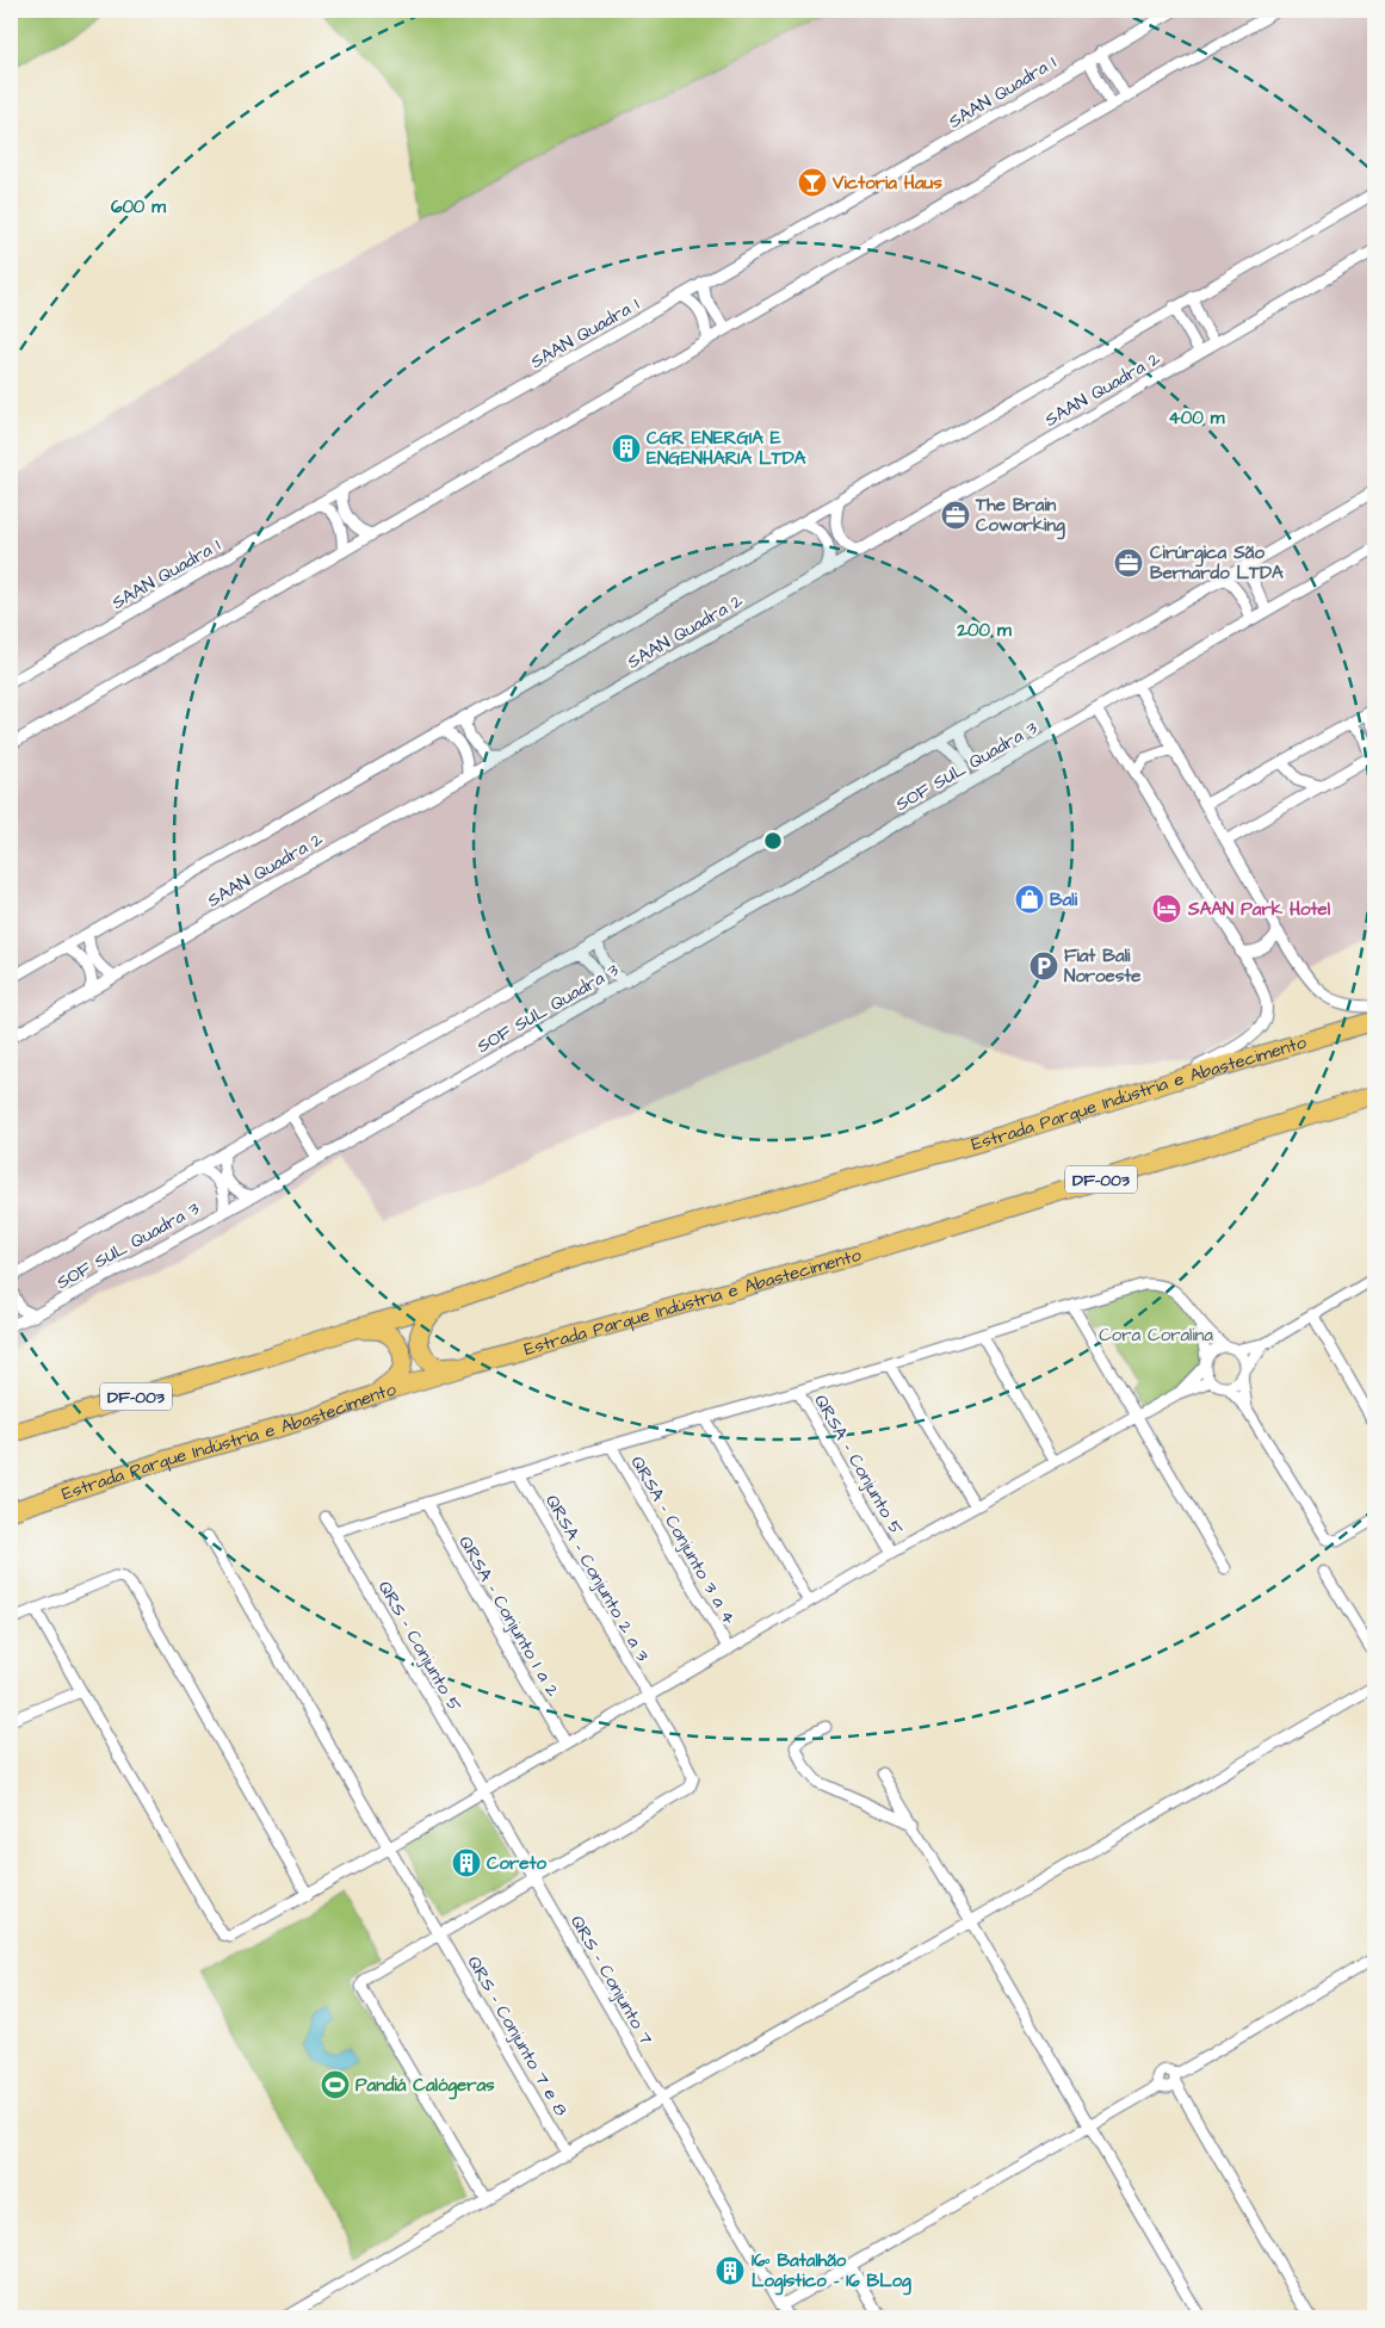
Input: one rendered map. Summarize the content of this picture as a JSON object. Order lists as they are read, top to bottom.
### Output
{
  "streets": {
    "highway": ["Estrada Parque Indústria e Abastecimento", "DF-003"],
    "street": [
      "SAAN Quadra 1",
      "SAAN Quadra 2",
      "SOF SUL Quadra 3",
      "QRSA - Conjunto 5",
      "QRSA - Conjunto 3 a 4",
      "QRSA - Conjunto 2 a 3",
      "QRSA - Conjunto 1 a 2",
      "QRS - Conjunto 5",
      "QRS - Conjunto 7",
      "QRS - Conjunto 7 e 8"
    ]
  },
  "crossings": [
    ["QRSA - Conjunto 2 a 3", "QRS - Conjunto 5"],
    ["QRSA - Conjunto 2 a 3", "QRS - Conjunto 7"],
    ["QRS - Conjunto 5", "QRS - Conjunto 7"]
  ],
  "parks": ["Cora Coralina"],
  "places": {
    "bar": ["Victoria Haus"],
    "building": ["CGR ENERGIA E ENGENHARIA LTDA", "Coreto", "16º Batalhão Logístico - 16 BLog"],
    "office": ["The Brain Coworking", "Cirúrgica São Bernardo LTDA"],
    "shop": ["Bali"],
    "hotel": ["SAAN Park Hotel"],
    "parking": ["Fiat Bali Noroeste"],
    "sports": ["Pandiá Calógeras"]
  },
  "rings": ["600 m", "400 m", "200 m"]
}
